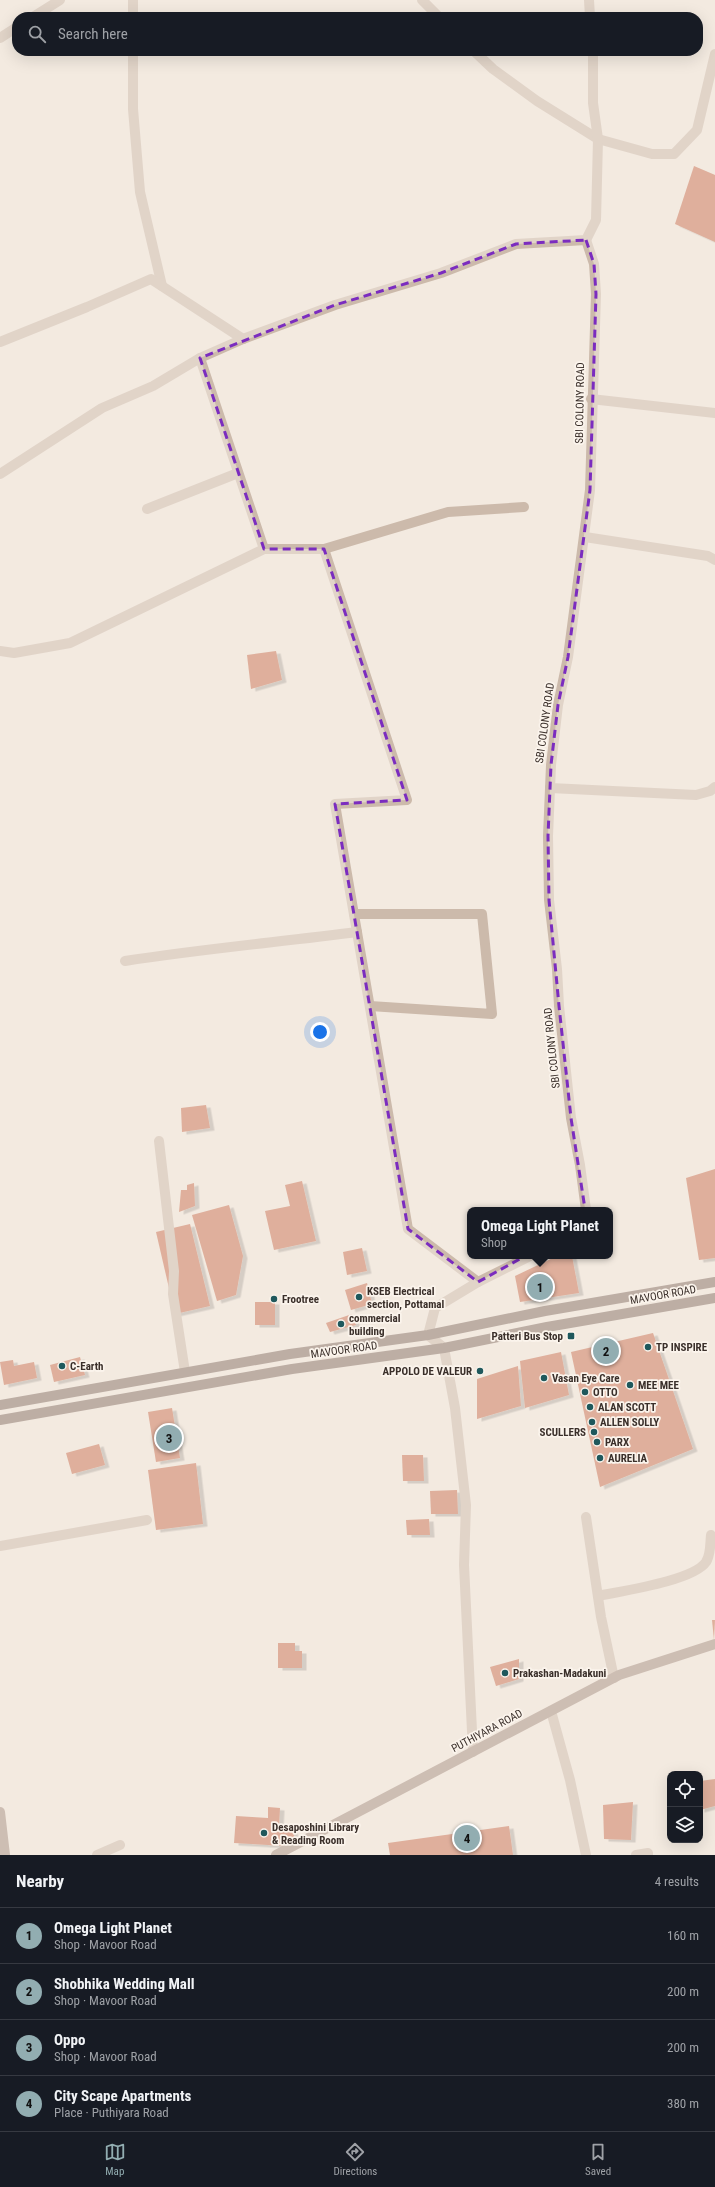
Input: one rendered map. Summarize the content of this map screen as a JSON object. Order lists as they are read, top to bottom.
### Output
{
  "streets": {
    "main road": ["MAVOOR ROAD"],
    "street": ["SBI COLONY ROAD", "PUTHIYARA ROAD"]
  },
  "places": {
    "other": [
      "KSEB Electrical section, Pottamal",
      "Frootree",
      "commercial building",
      "TP INSPIRE",
      "C-Earth",
      "APPOLO DE VALEUR",
      "Vasan Eye Care",
      "MEE MEE",
      "OTTO",
      "ALAN SCOTT",
      "ALLEN SOLLY",
      "SCULLERS",
      "PARX",
      "AURELIA",
      "Prakashan-Madakuni",
      "Desaposhini Library & Reading Room"
    ],
    "transit": ["Patteri Bus Stop"]
  },
  "page": {
    "search": "Search here",
    "popup": ["Omega Light Planet", "Shop"],
    "pins": [
      "1",
      "2",
      "3",
      "4"
    ],
    "heading": ["Nearby", "4 results"],
    "list": [
      {
        "mark": "1",
        "name": "Omega Light Planet",
        "note": "Shop · Mavoor Road",
        "value": "160 m"
      },
      {
        "mark": "2",
        "name": "Shobhika Wedding Mall",
        "note": "Shop · Mavoor Road",
        "value": "200 m"
      },
      {
        "mark": "3",
        "name": "Oppo",
        "note": "Shop · Mavoor Road",
        "value": "200 m"
      },
      {
        "mark": "4",
        "name": "City Scape Apartments",
        "note": "Place · Puthiyara Road",
        "value": "380 m"
      }
    ],
    "nav": ["Map", "Directions", "Saved"]
  }
}
